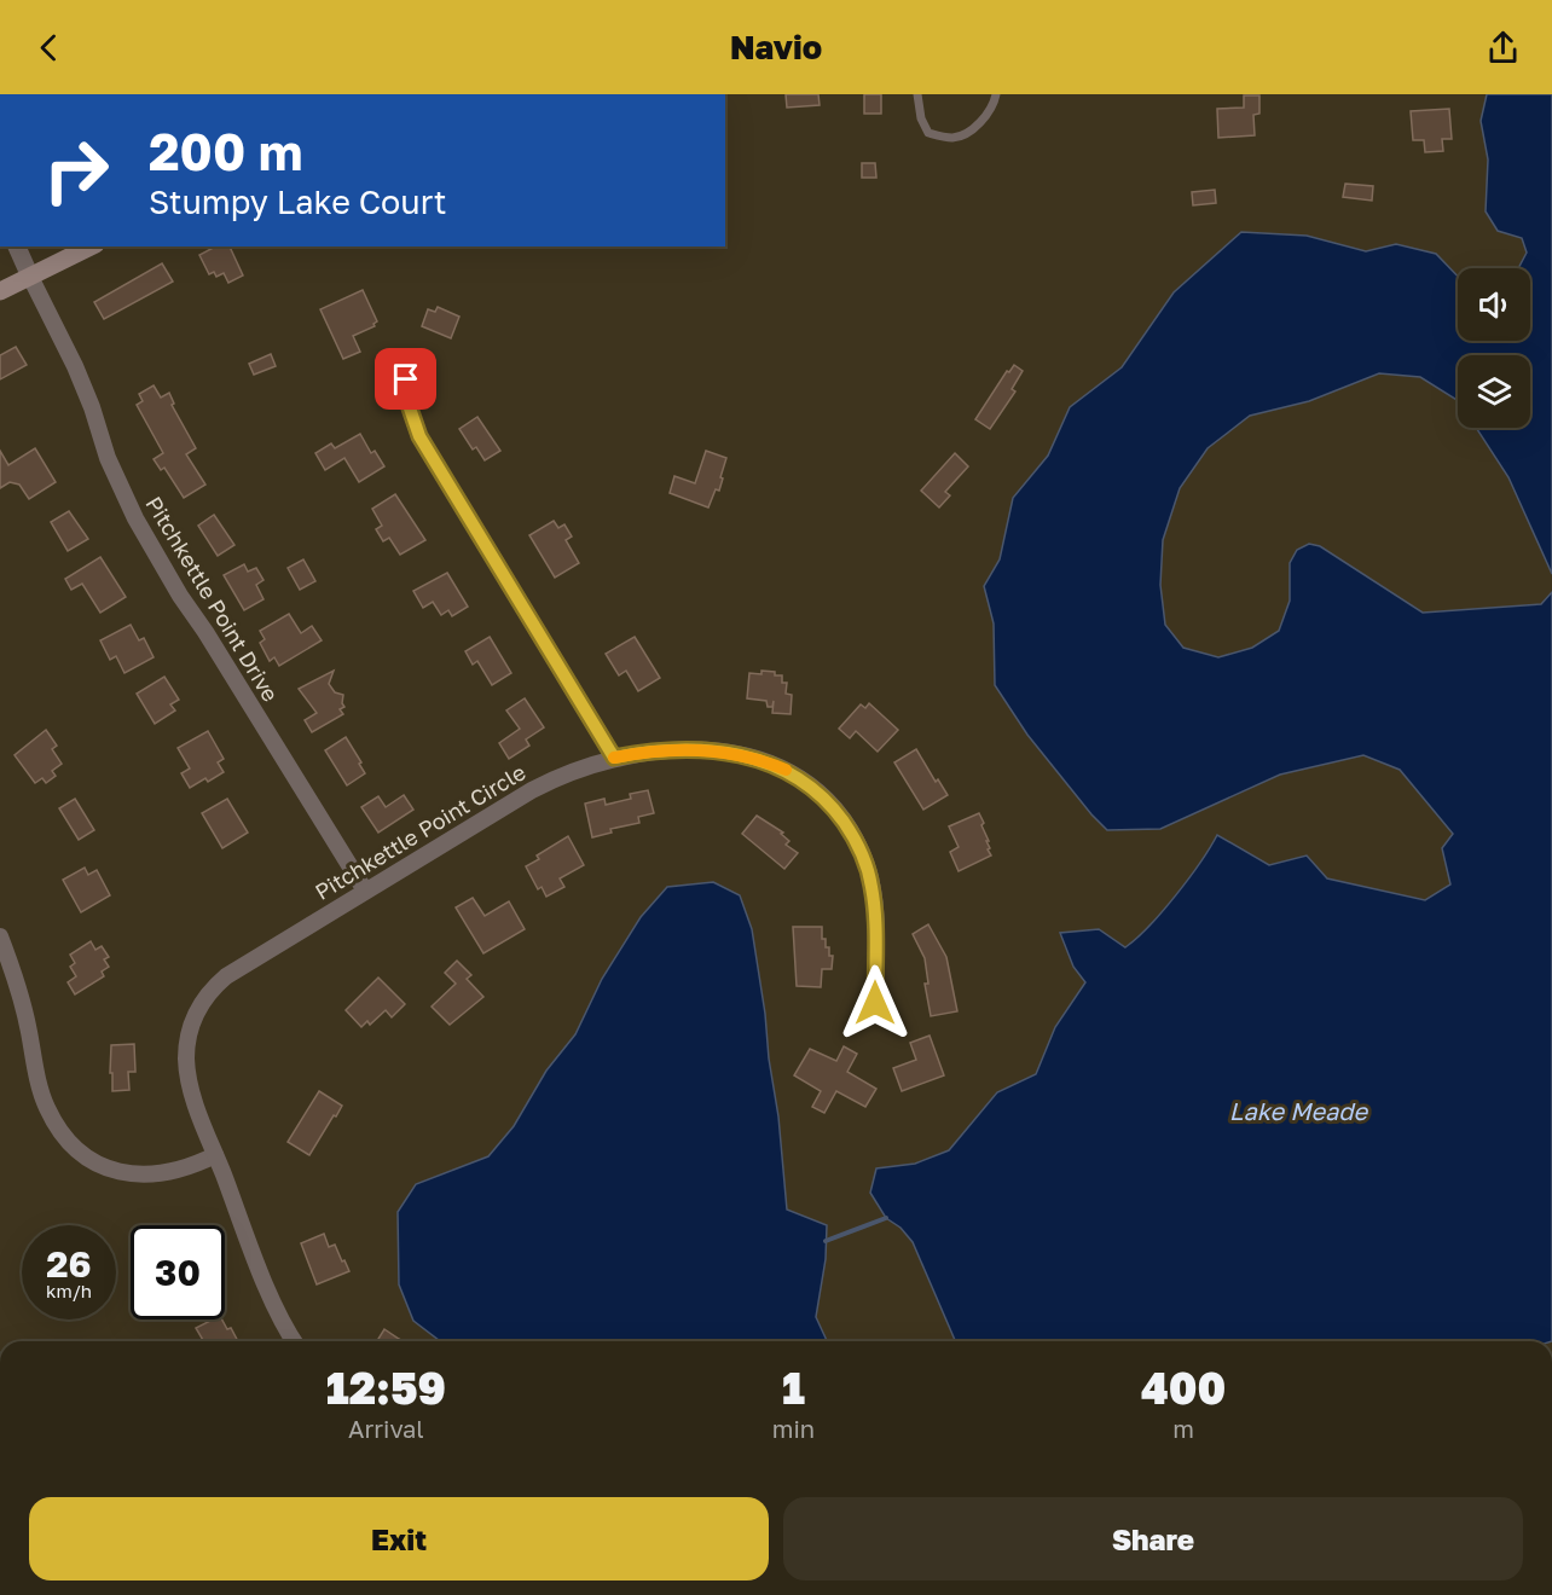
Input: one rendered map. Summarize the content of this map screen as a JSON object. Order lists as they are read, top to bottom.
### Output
{
  "streets": {
    "street": ["Pitchkettle Point Drive", "Pitchkettle Point Circle"]
  },
  "crossings": [
    ["Pitchkettle Point Drive", "Pitchkettle Point Circle"]
  ],
  "water": ["Lake Meade"],
  "page": {
    "header": "Navio",
    "turn": ["200 m", "Stumpy Lake Court"],
    "speed": "26 km/h",
    "limit": "30",
    "eta": [
      "12:59",
      "Arrival",
      "1",
      "min",
      "400",
      "m"
    ],
    "buttons": ["Exit", "Share"]
  }
}
